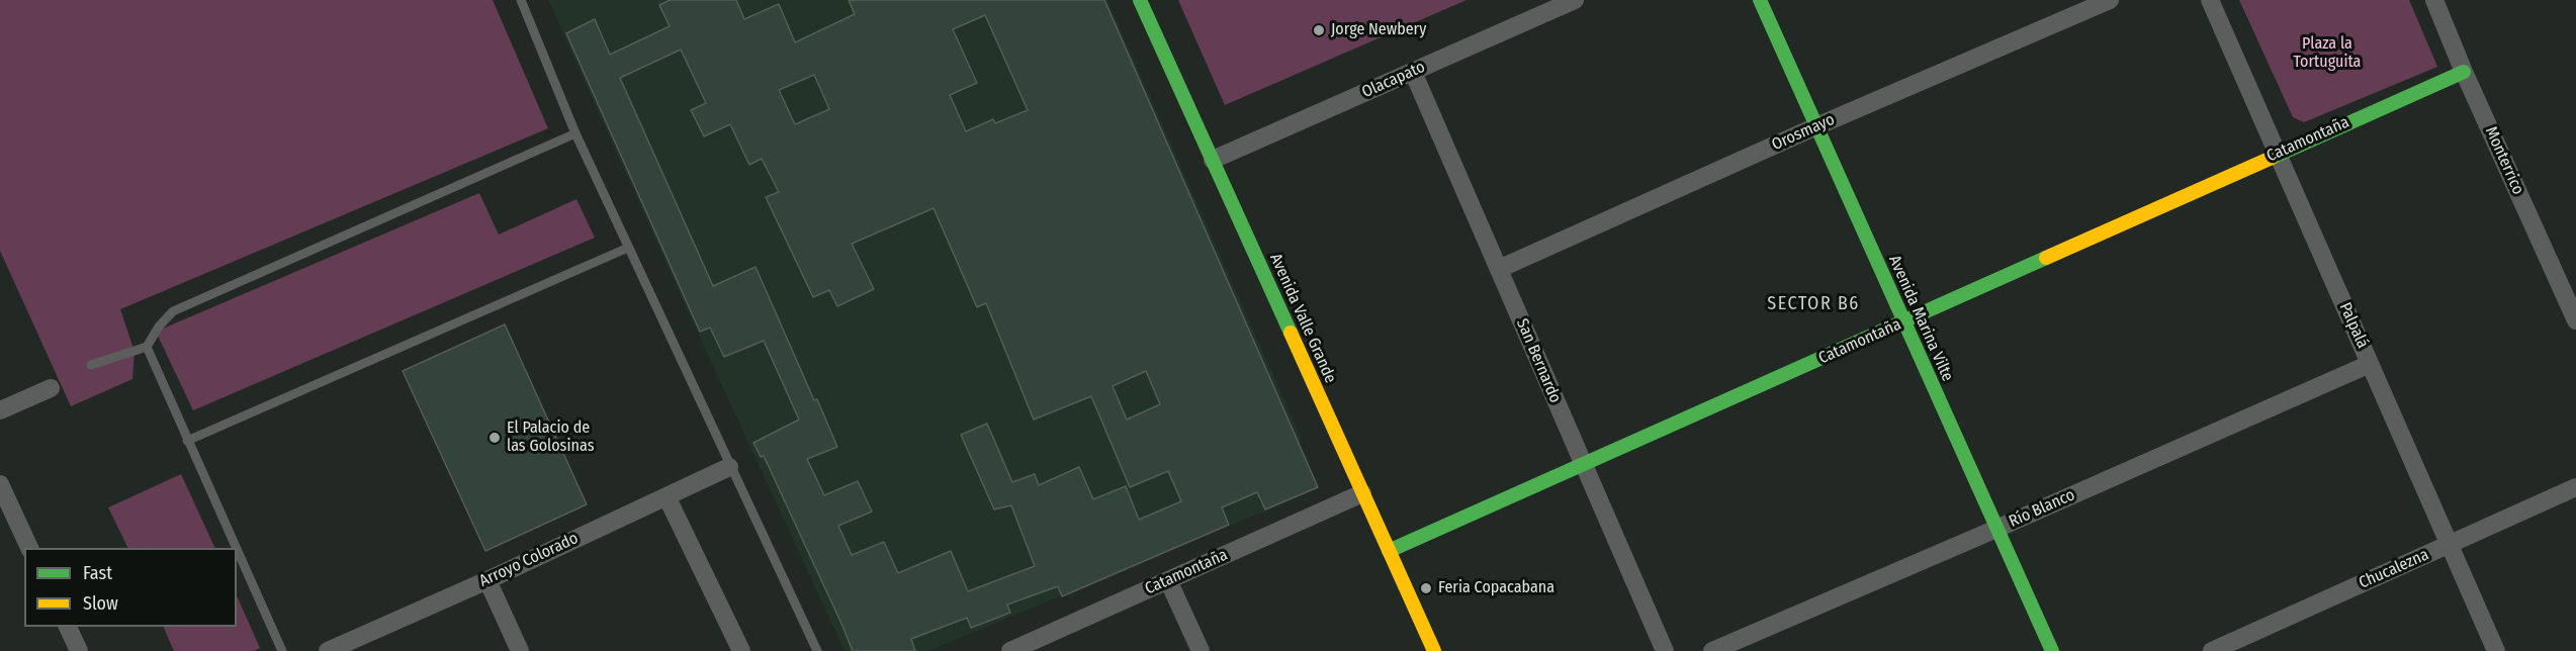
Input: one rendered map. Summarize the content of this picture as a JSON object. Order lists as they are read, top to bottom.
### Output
{
  "streets": {
    "street": [
      "Olacapato",
      "Orosmayo",
      "Catamontaña",
      "Monterrico",
      "Avenida Valle Grande",
      "Avenida Marina Vilte",
      "Palpalá",
      "San Bernardo",
      "Río Blanco",
      "Arroyo Colorado",
      "Chucalezna"
    ]
  },
  "crossings": [
    ["Olacapato", "Avenida Valle Grande"],
    ["Olacapato", "San Bernardo"],
    ["Orosmayo", "Avenida Marina Vilte"],
    ["Orosmayo", "San Bernardo"],
    ["Catamontaña", "Monterrico"],
    ["Catamontaña", "Avenida Valle Grande"],
    ["Catamontaña", "Avenida Marina Vilte"],
    ["Catamontaña", "Palpalá"],
    ["Catamontaña", "San Bernardo"],
    ["Avenida Marina Vilte", "Río Blanco"],
    ["Palpalá", "Río Blanco"],
    ["Palpalá", "Chucalezna"]
  ],
  "districts": ["SECTOR B6"],
  "parks": ["Plaza la Tortuguita"],
  "places": ["Jorge Newbery", "El Palacio de las Golosinas", "Feria Copacabana"],
  "legend": ["Fast", "Slow"]
}
